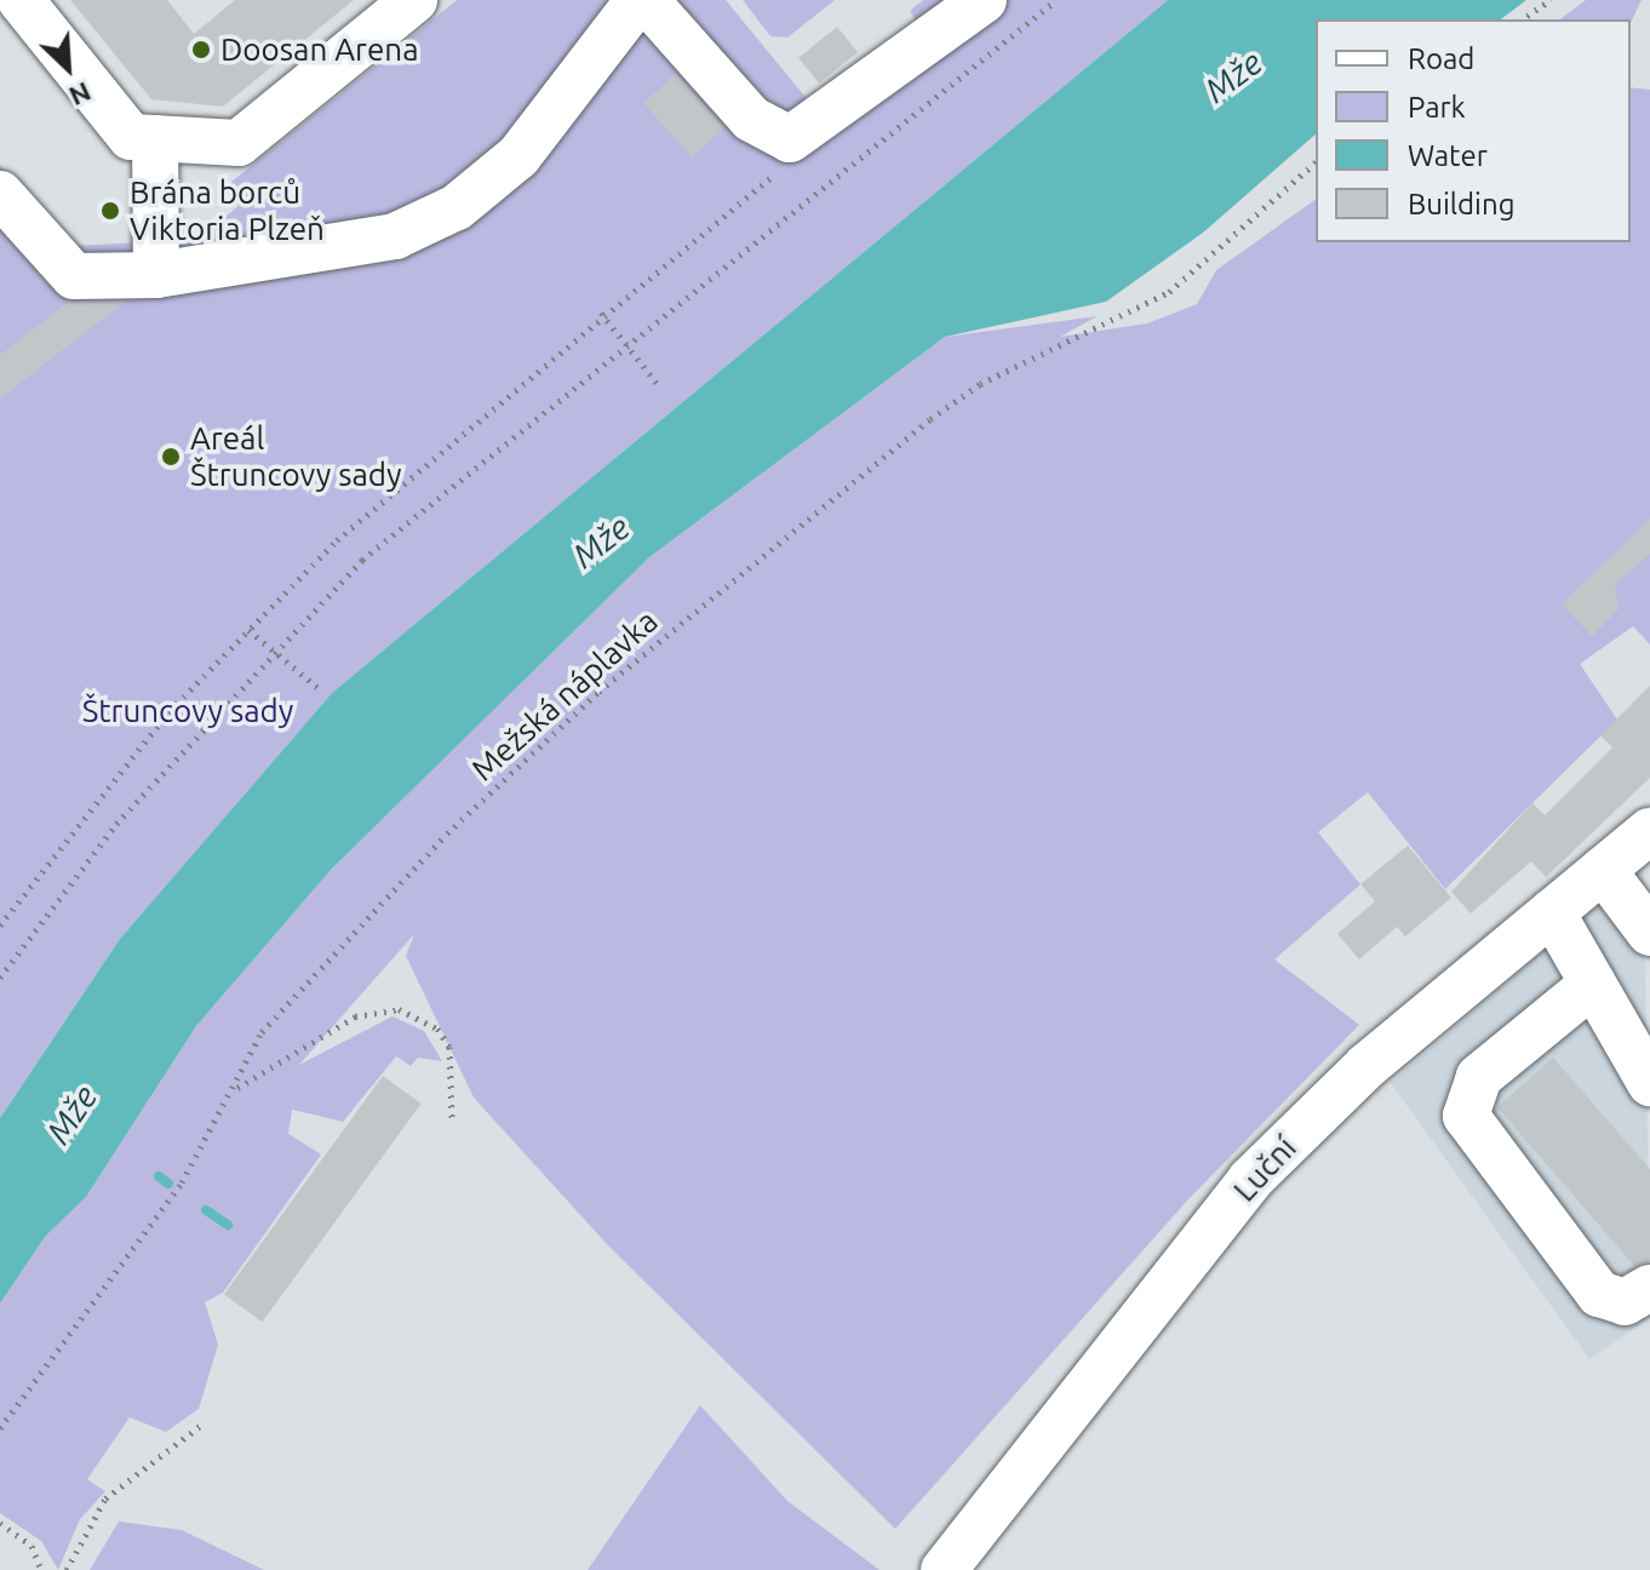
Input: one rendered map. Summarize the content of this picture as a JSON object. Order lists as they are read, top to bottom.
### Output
{
  "streets": {
    "street": ["Luční"],
    "path": ["Mežská náplavka"]
  },
  "water": ["Mže"],
  "parks": ["Štruncovy sady"],
  "places": ["Doosan Arena", "Brána borců Viktoria Plzeň", "Areál Štruncovy sady"],
  "legend": [
    "Road",
    "Park",
    "Water",
    "Building"
  ],
  "north": "bottom right"
}
